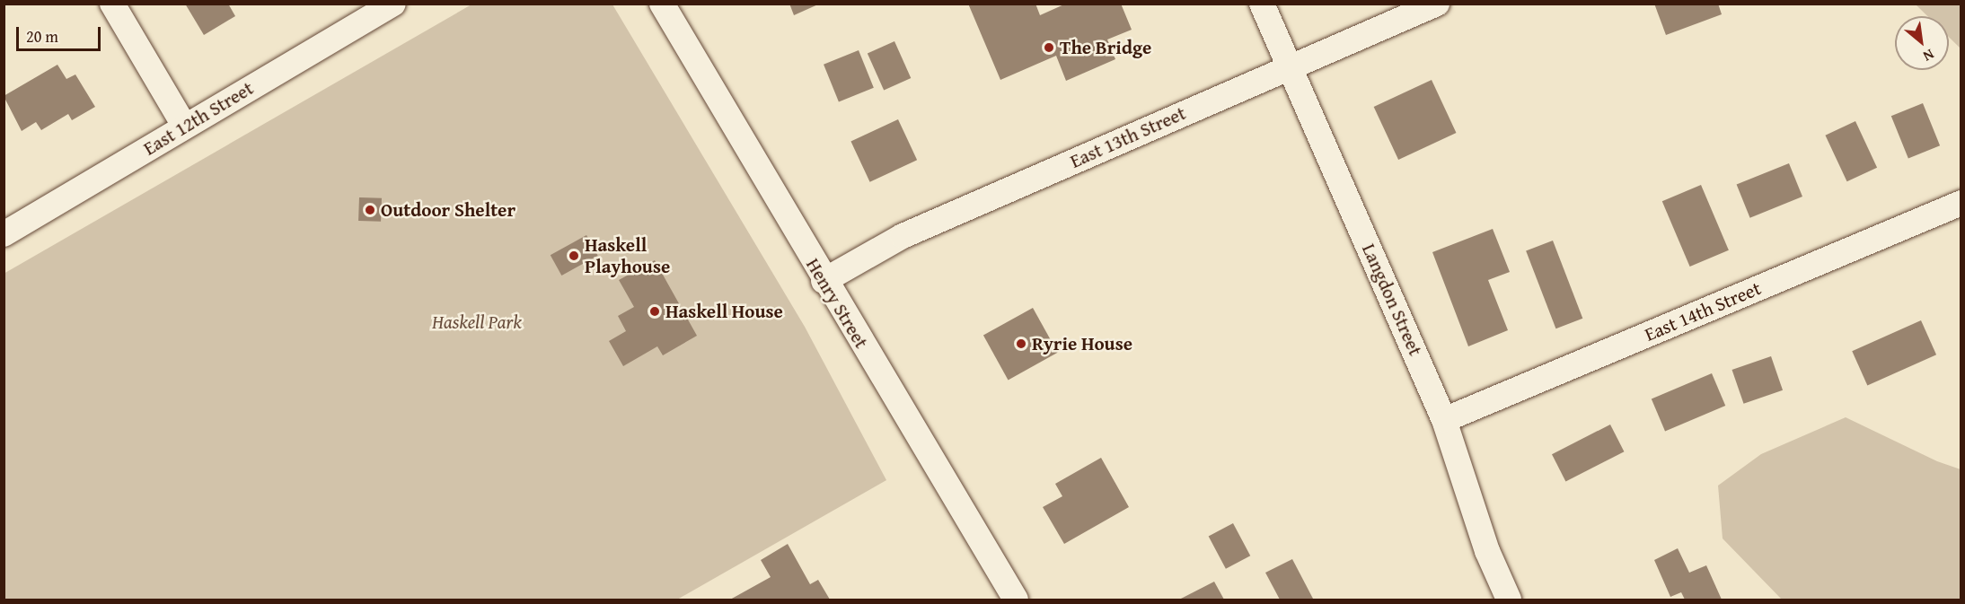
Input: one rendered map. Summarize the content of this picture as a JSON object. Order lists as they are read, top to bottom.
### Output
{
  "streets": {
    "street": [
      "East 12th Street",
      "East 13th Street",
      "Langdon Street",
      "Henry Street",
      "East 14th Street"
    ]
  },
  "crossings": [
    ["East 13th Street", "Langdon Street"],
    ["East 13th Street", "Henry Street"],
    ["Langdon Street", "East 14th Street"]
  ],
  "parks": ["Haskell Park"],
  "places": [
    "The Bridge",
    "Outdoor Shelter",
    "Haskell Playhouse",
    "Haskell House",
    "Ryrie House"
  ],
  "scale_bar": "20 m",
  "north": "bottom right"
}
